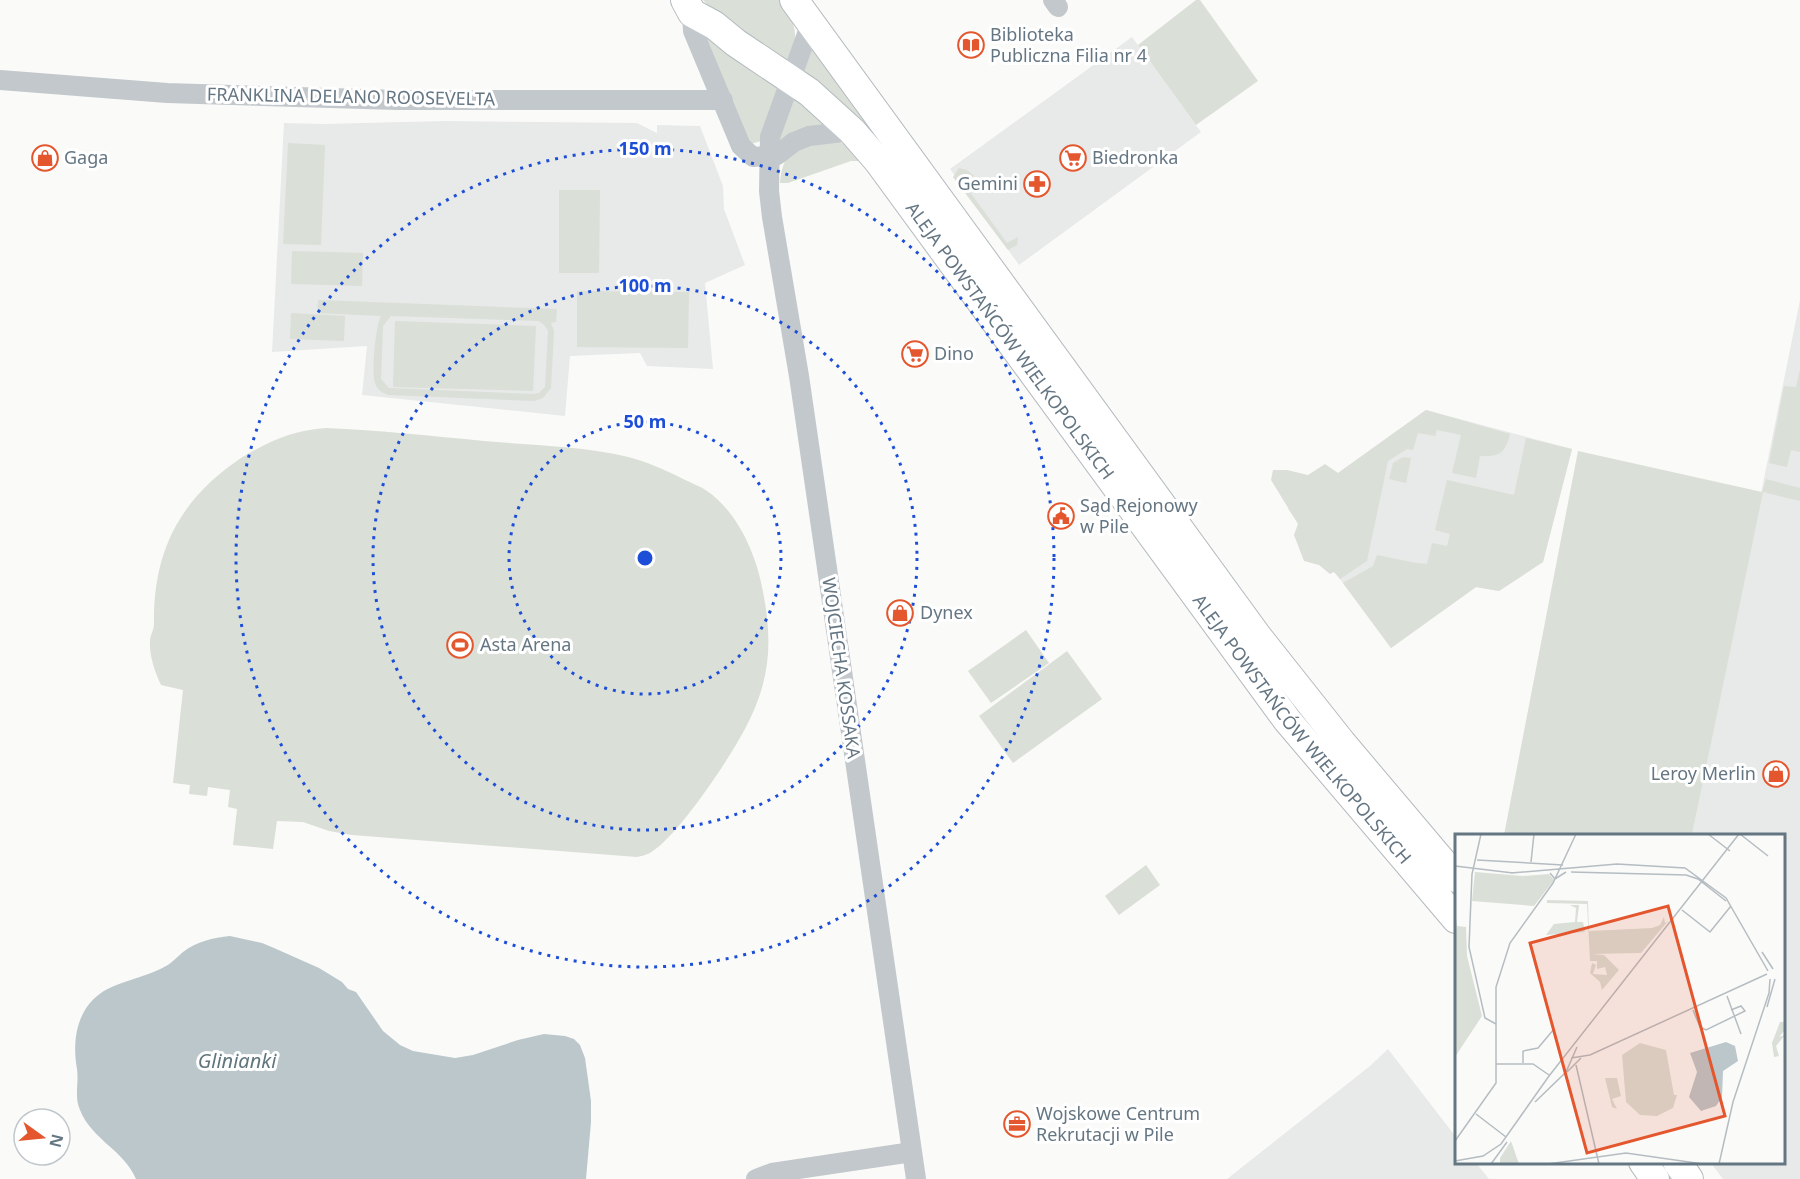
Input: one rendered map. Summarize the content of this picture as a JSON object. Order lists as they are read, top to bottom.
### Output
{
  "streets": {
    "main road": ["ALEJA POWSTAŃCÓW WIELKOPOLSKICH"],
    "street": ["FRANKLINA DELANO ROOSEVELTA", "WOJCIECHA KOSSAKA"]
  },
  "crossings": [
    ["ALEJA POWSTAŃCÓW WIELKOPOLSKICH", "WOJCIECHA KOSSAKA"]
  ],
  "water": ["Glinianki"],
  "places": {
    "library": ["Biblioteka Publiczna Filia nr 4"],
    "shop": ["Gaga", "Dynex", "Leroy Merlin"],
    "supermarket": ["Biedronka", "Dino"],
    "pharmacy": ["Gemini"],
    "public building": ["Sąd Rejonowy w Pile"],
    "sports": ["Asta Arena"],
    "office": ["Wojskowe Centrum Rekrutacji w Pile"]
  },
  "north": "right",
  "rings": ["150 m", "100 m", "50 m"]
}
